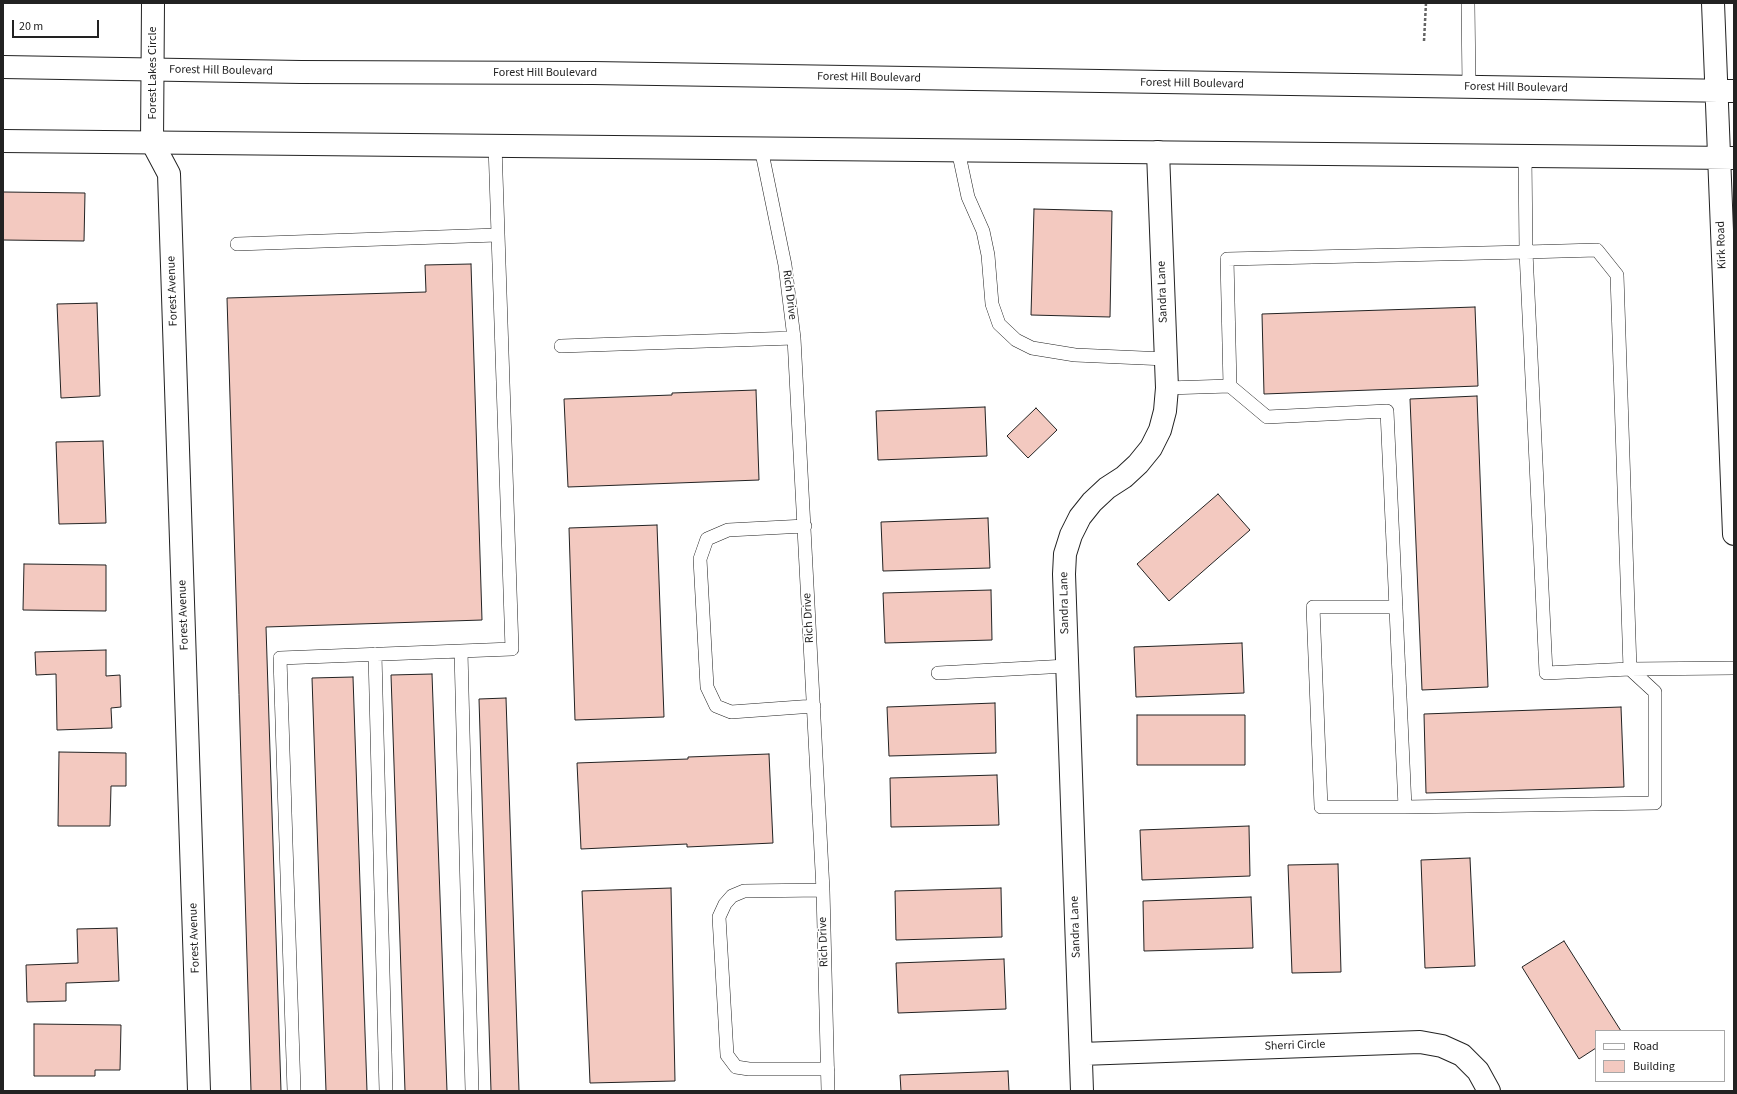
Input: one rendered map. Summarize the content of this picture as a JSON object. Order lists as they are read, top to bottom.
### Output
{
  "streets": {
    "main road": [
      "Forest Hill Boulevard",
      "Forest Lakes Circle",
      "Kirk Road",
      "Forest Avenue",
      "Sandra Lane",
      "Sherri Circle"
    ],
    "lane": ["Rich Drive"]
  },
  "crossings": [
    ["Forest Hill Boulevard", "Forest Lakes Circle"],
    ["Forest Hill Boulevard", "Kirk Road"],
    ["Forest Lakes Circle", "Forest Avenue"],
    ["Sandra Lane", "Sherri Circle"]
  ],
  "legend": ["Road", "Building"],
  "scale_bar": "20 m"
}
